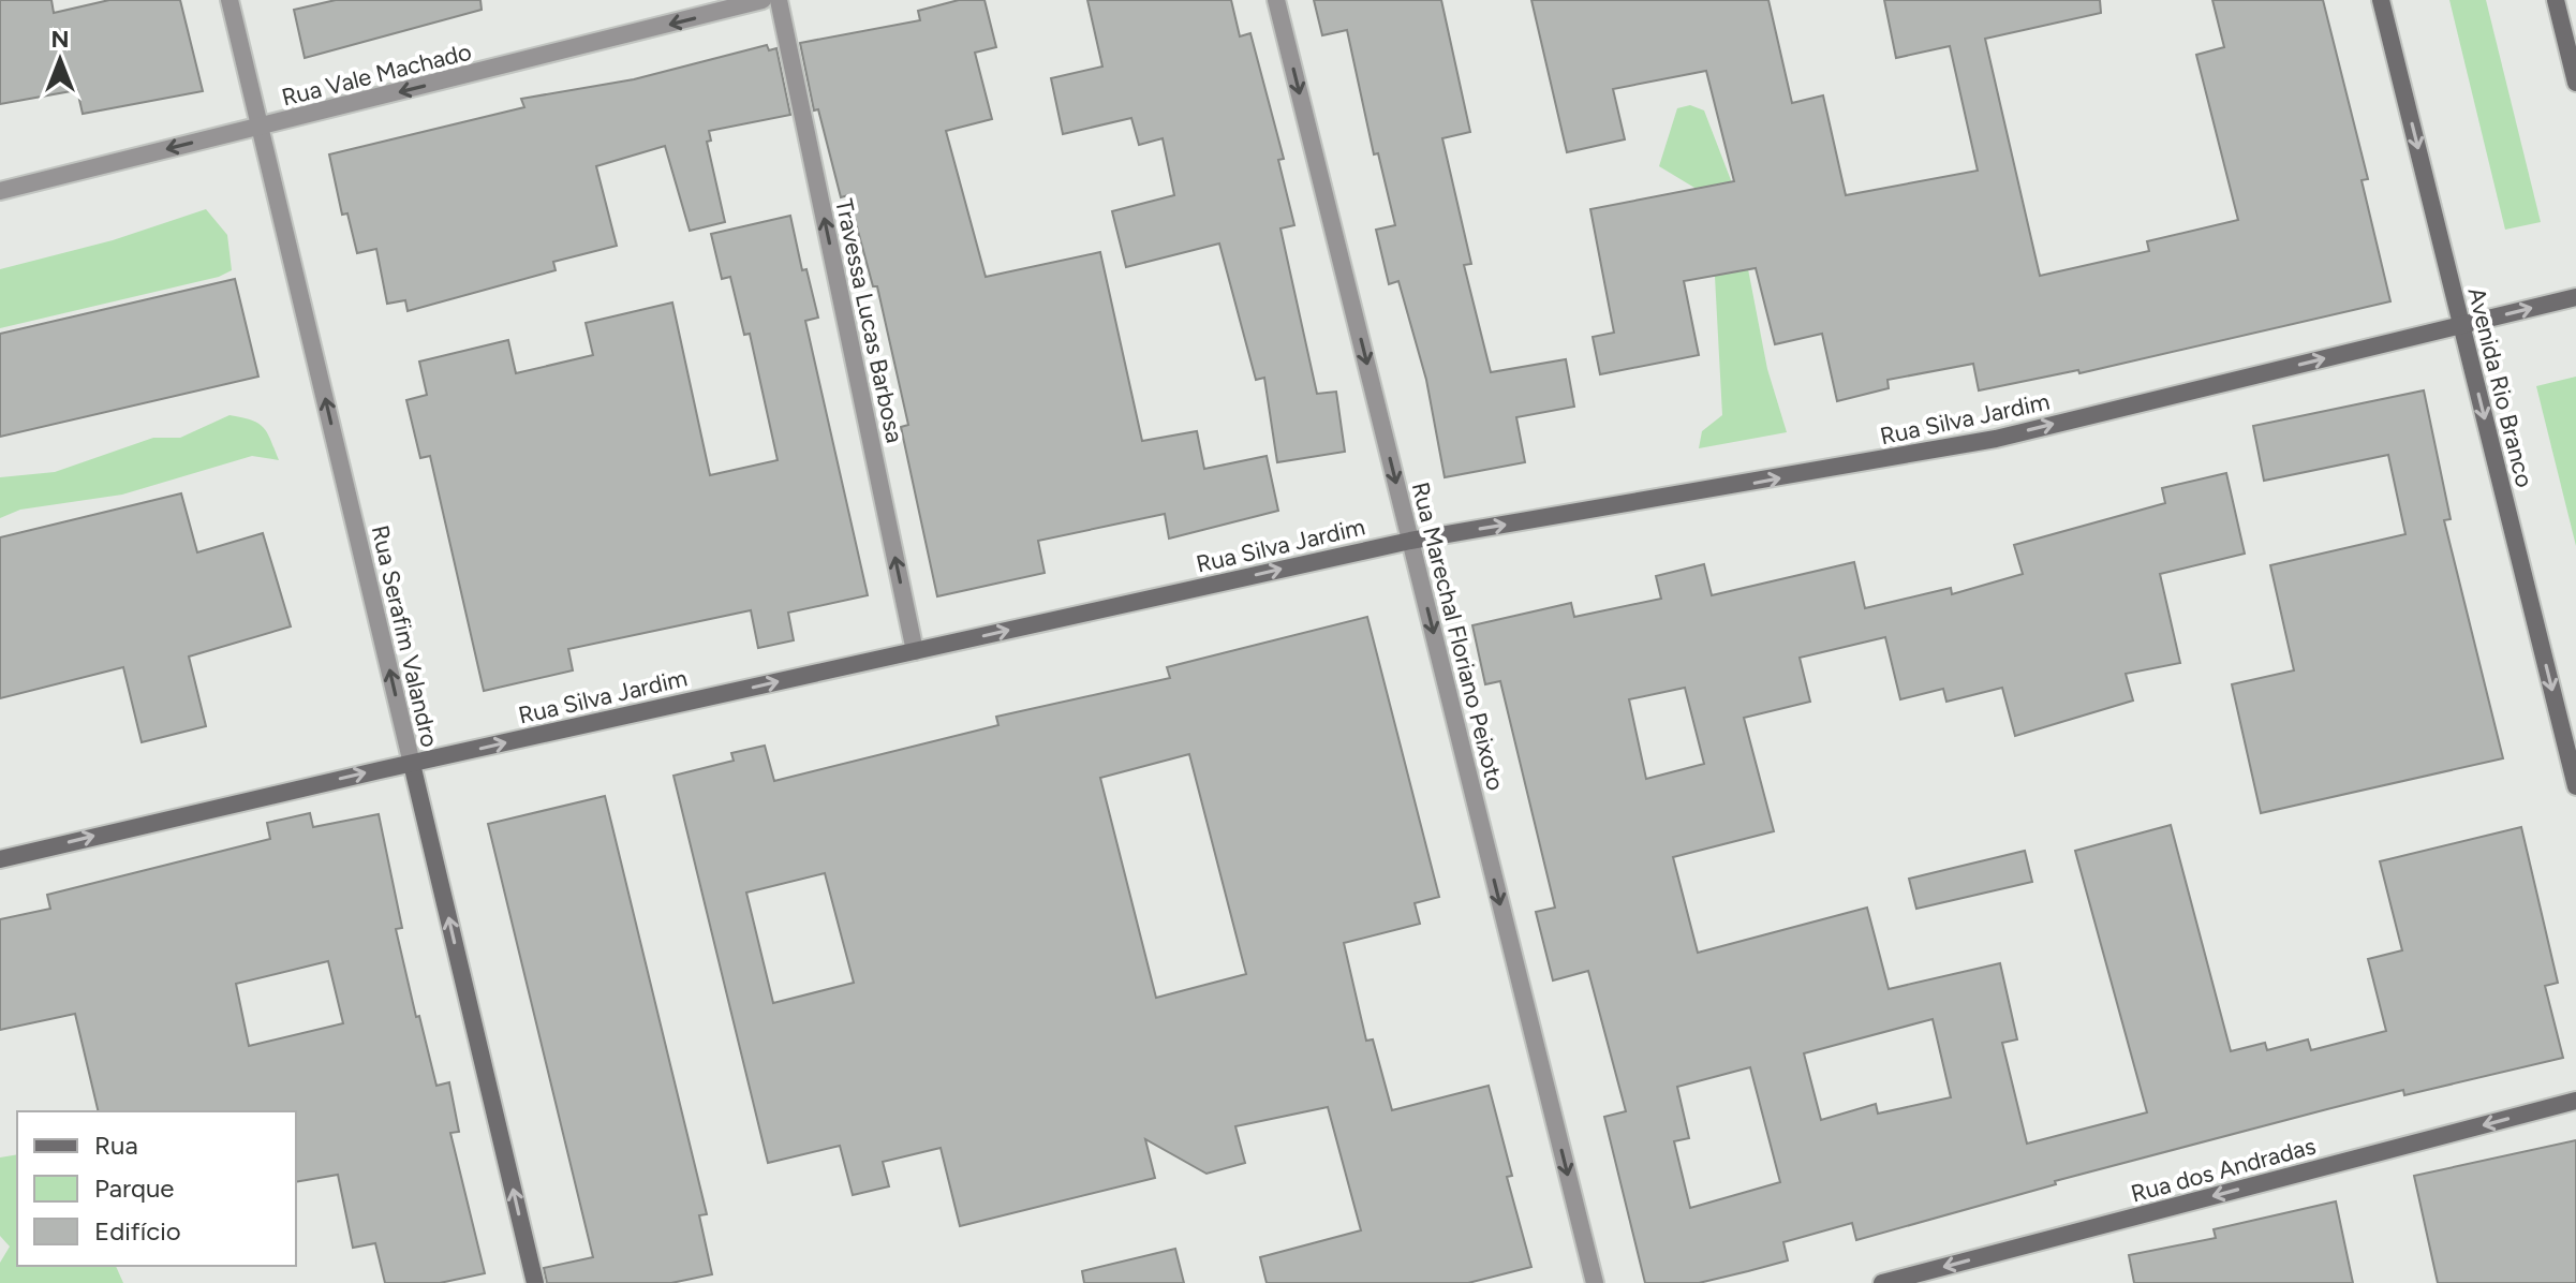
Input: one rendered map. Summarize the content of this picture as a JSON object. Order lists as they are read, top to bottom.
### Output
{
  "streets": {
    "street": [
      "Rua Vale Machado",
      "Travessa Lucas Barbosa",
      "Avenida Rio Branco",
      "Rua Silva Jardim",
      "Rua Serafim Valandro",
      "Rua Marechal Floriano Peixoto",
      "Rua dos Andradas"
    ]
  },
  "crossings": [
    ["Rua Vale Machado", "Rua Serafim Valandro"],
    ["Travessa Lucas Barbosa", "Rua Silva Jardim"],
    ["Avenida Rio Branco", "Rua Silva Jardim"],
    ["Rua Silva Jardim", "Rua Serafim Valandro"],
    ["Rua Silva Jardim", "Rua Marechal Floriano Peixoto"]
  ],
  "one_way": [
    "Rua Vale Machado",
    "Travessa Lucas Barbosa",
    "Avenida Rio Branco",
    "Rua Silva Jardim",
    "Rua Serafim Valandro",
    "Rua Marechal Floriano Peixoto",
    "Rua dos Andradas"
  ],
  "legend": ["Rua", "Parque", "Edifício"],
  "north": "top"
}
